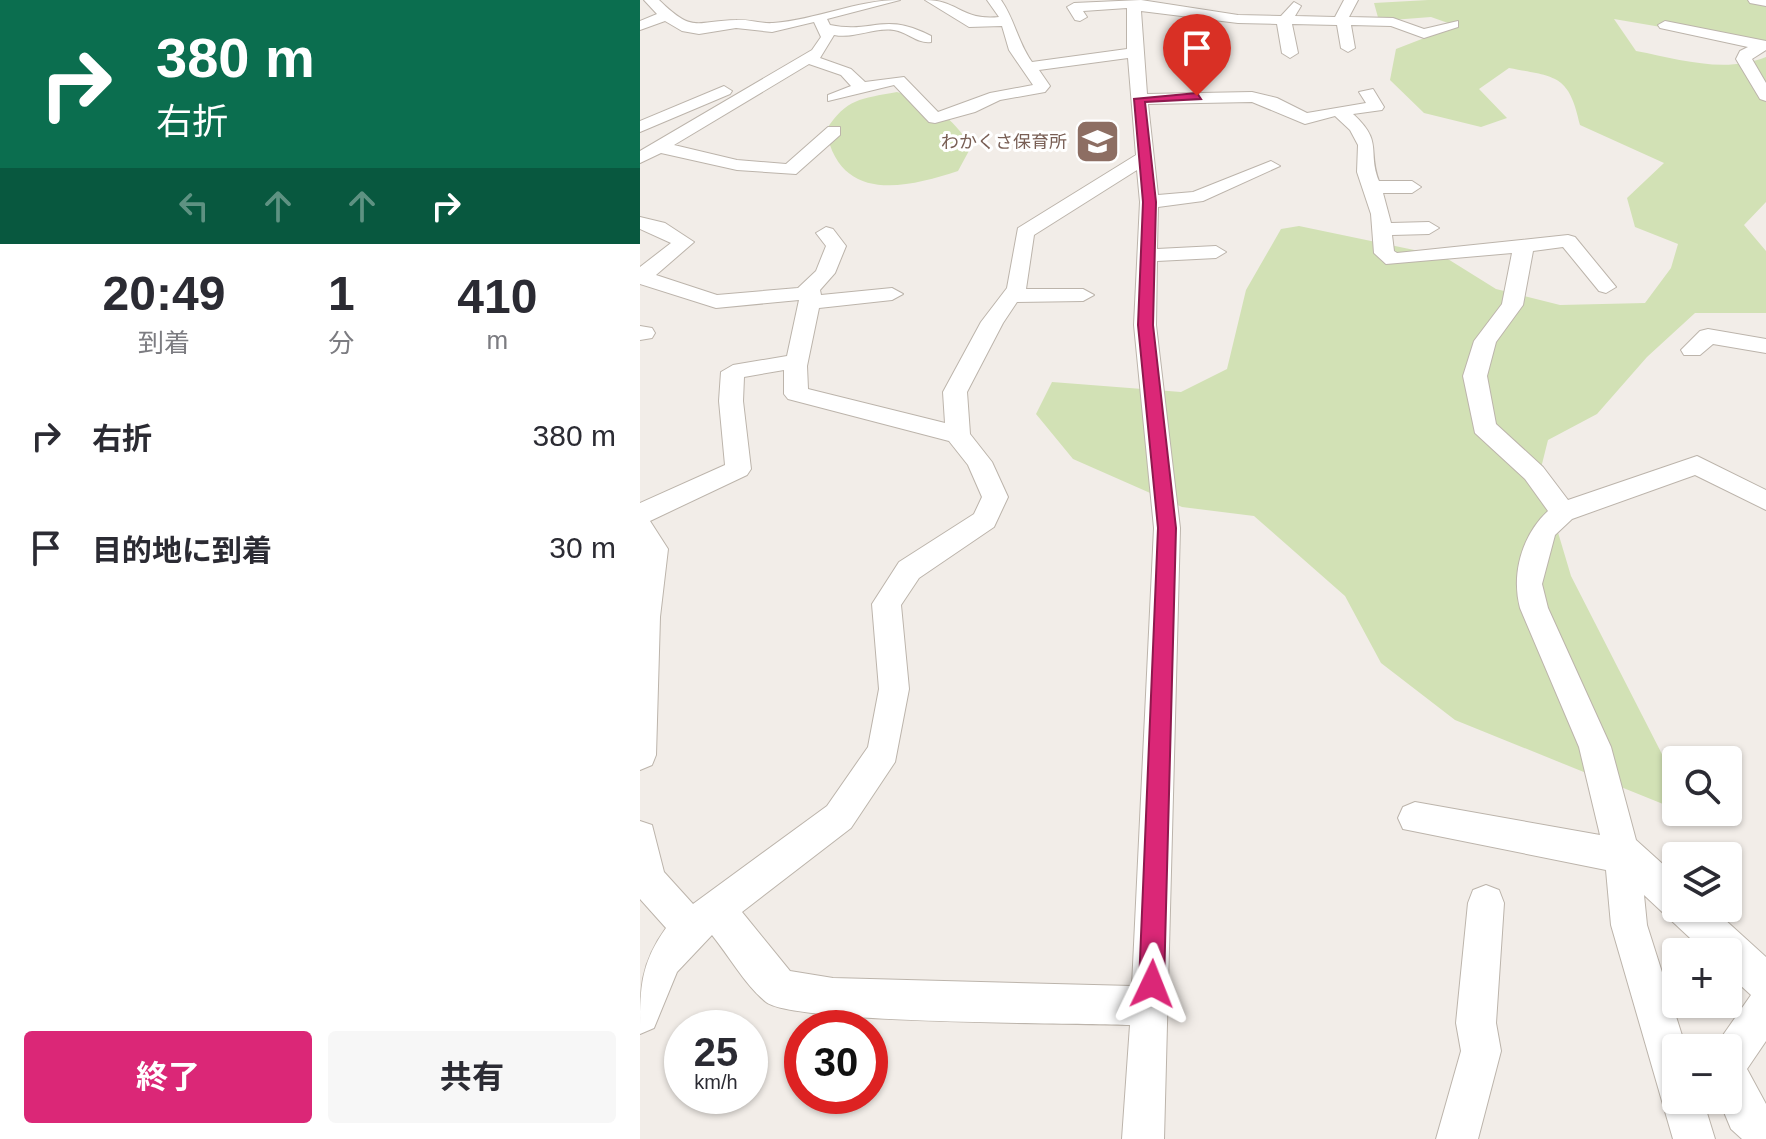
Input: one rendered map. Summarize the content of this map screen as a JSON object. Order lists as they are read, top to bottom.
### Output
{
  "places": {
    "school or university": ["わかくさ保育所"]
  },
  "page": {
    "turn": ["380 m", "右折"],
    "eta": [
      "20:49",
      "到着",
      "1",
      "分",
      "410",
      "m"
    ],
    "list": [
      {
        "name": "右折",
        "value": "380 m"
      },
      {
        "name": "目的地に到着",
        "value": "30 m"
      }
    ],
    "map_buttons": ["+", "−"],
    "speed": "25 km/h",
    "limit": "30",
    "buttons": ["終了", "共有"]
  }
}
